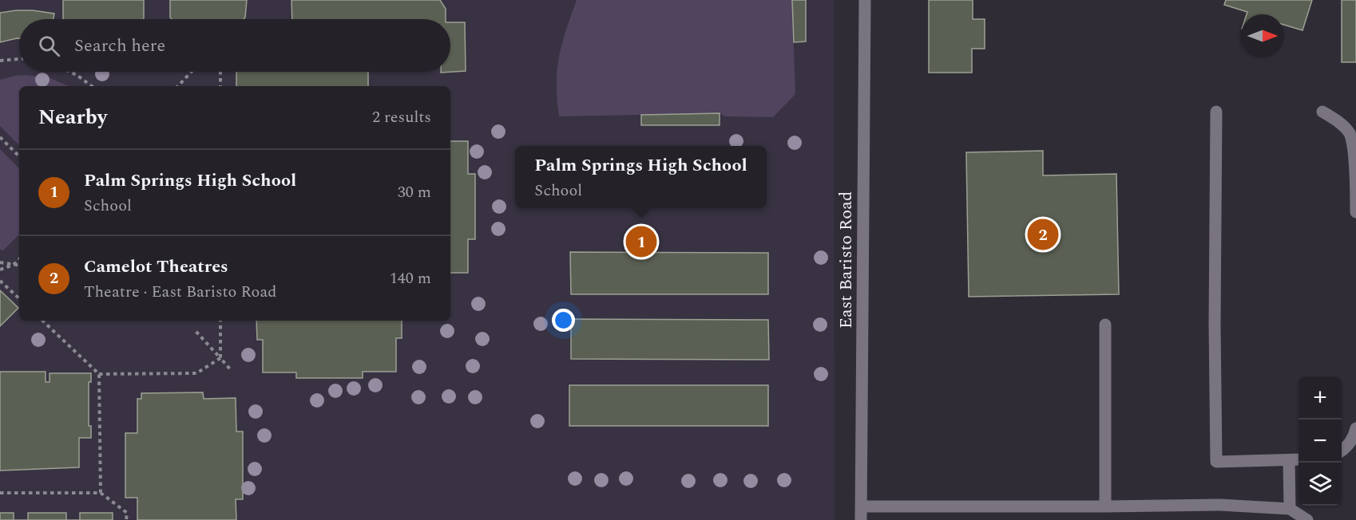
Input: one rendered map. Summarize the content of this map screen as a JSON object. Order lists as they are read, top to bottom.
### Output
{
  "streets": {
    "street": ["East Baristo Road"]
  },
  "north": "right",
  "page": {
    "search": "Search here",
    "heading": ["Nearby", "2 results"],
    "popup": ["Palm Springs High School", "School"],
    "list": [
      {
        "mark": "1",
        "name": "Palm Springs High School",
        "note": "School",
        "value": "30 m"
      },
      {
        "mark": "2",
        "name": "Camelot Theatres",
        "note": "Theatre · East Baristo Road",
        "value": "140 m"
      }
    ],
    "pins": ["2", "1"],
    "map_buttons": ["+", "−"]
  }
}
